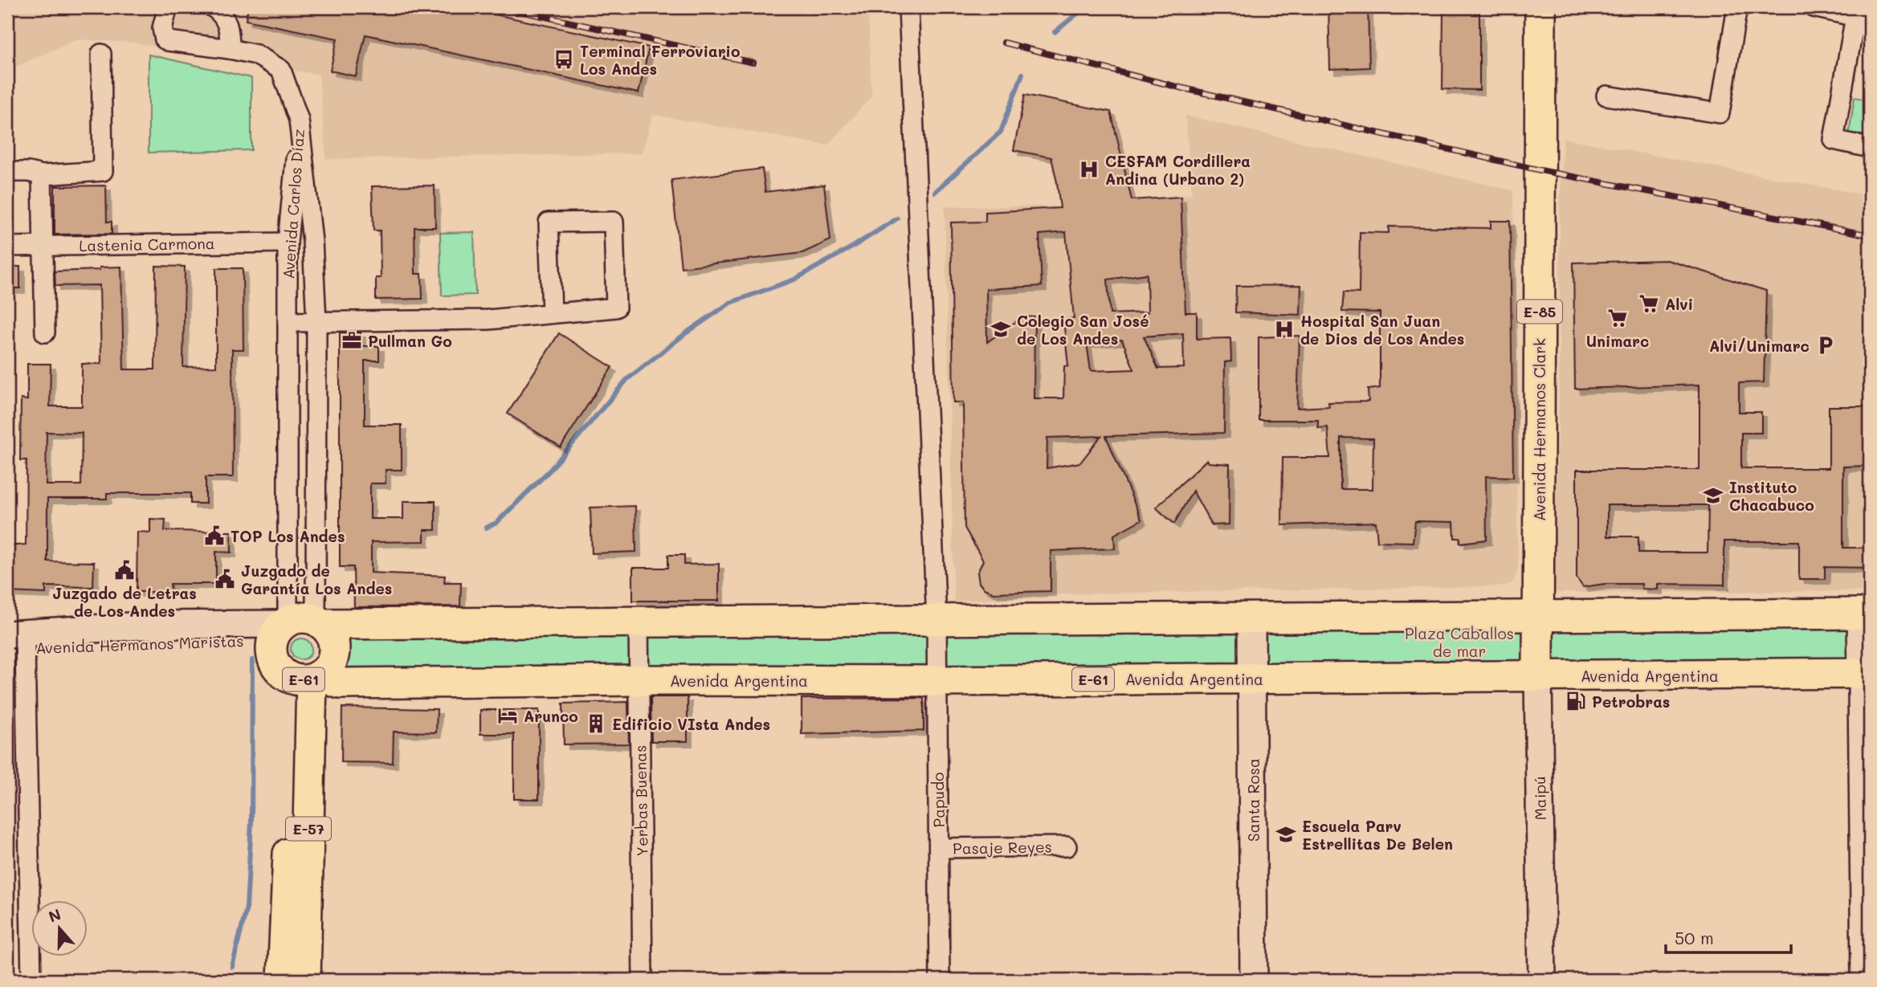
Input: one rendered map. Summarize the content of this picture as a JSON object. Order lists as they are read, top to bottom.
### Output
{
  "streets": {
    "main road": [
      "E-85",
      "Avenida Hermanos Clark",
      "Avenida Hermanos Maristas",
      "Avenida Argentina",
      "E-61",
      "Maipú",
      "Santa Rosa",
      "E-57"
    ],
    "street": [
      "Avenida Carlos Díaz",
      "Lastenia Carmona",
      "Papudo",
      "Yerbas Buenas",
      "Pasaje Reyes"
    ]
  },
  "crossings": [
    ["Avenida Carlos Díaz", "Lastenia Carmona"],
    ["Avenida Carlos Díaz", "Avenida Hermanos Maristas"],
    ["Avenida Carlos Díaz", "Avenida Argentina"],
    ["Avenida Carlos Díaz", "E-61"],
    ["Avenida Carlos Díaz", "E-57"],
    ["Avenida Hermanos Clark", "Maipú"],
    ["Avenida Hermanos Maristas", "Avenida Argentina"],
    ["Avenida Hermanos Maristas", "E-61"],
    ["Avenida Hermanos Maristas", "E-57"],
    ["Avenida Argentina", "E-61"],
    ["Avenida Argentina", "Maipú"],
    ["Avenida Argentina", "Papudo"],
    ["Avenida Argentina", "Santa Rosa"],
    ["Avenida Argentina", "Yerbas Buenas"],
    ["Avenida Argentina", "E-57"],
    ["E-61", "E-57"],
    ["Papudo", "Pasaje Reyes"]
  ],
  "parks": ["Plaza Caballos de mar"],
  "places": {
    "bus stop": ["Terminal Ferroviario Los Andes"],
    "hospital": ["CESFAM Cordillera Andina (Urbano 2)", "Hospital San Juan de Dios de Los Andes"],
    "supermarket": ["Alvi", "Unimarc"],
    "school or university": ["Colegio San José de Los Andes", "Instituto Chacabuco", "Escuela Parv Estrellitas De Belen"],
    "office": ["Pullman Go"],
    "parking": ["Alvi/Unimarc"],
    "public building": ["TOP Los Andes", "Juzgado de Letras de Los Andes", "Juzgado de Garantía Los Andes"],
    "fuel station": ["Petrobras"],
    "hotel": ["Arunco"],
    "building": ["Edificio VIsta Andes"]
  },
  "scale_bar": "50 m",
  "north": "top"
}
